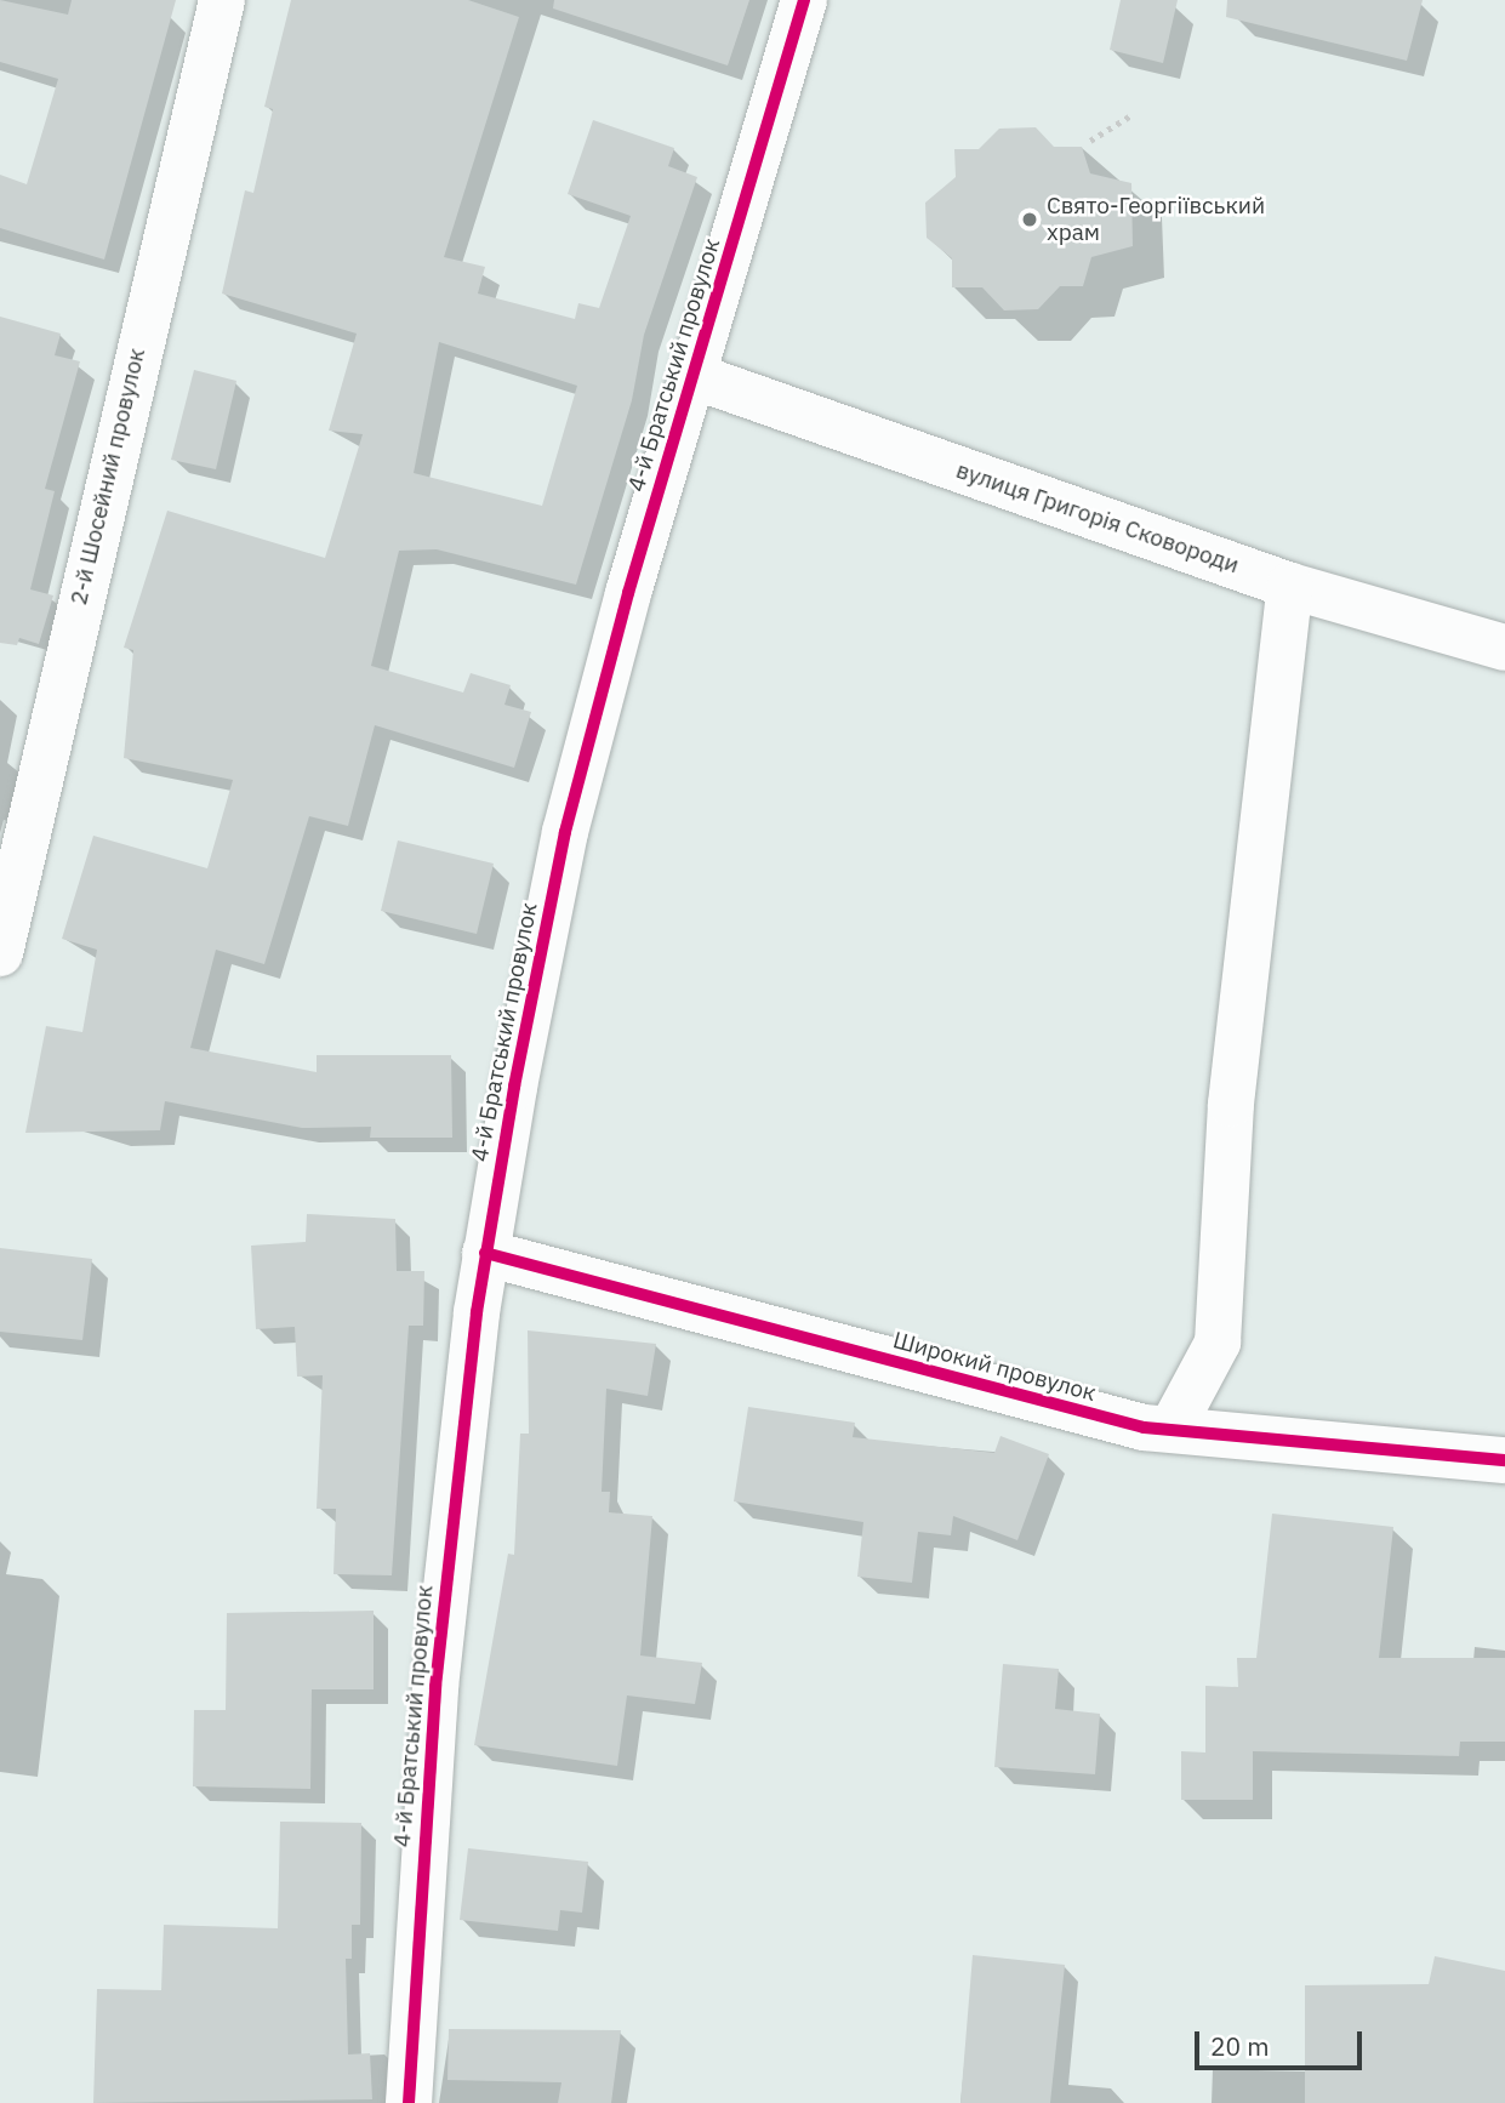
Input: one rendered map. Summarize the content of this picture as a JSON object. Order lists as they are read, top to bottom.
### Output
{
  "streets": {
    "street": [
      "4-й Братський провулок",
      "2-й Шосейний провулок",
      "вулиця Григорія Сковороди",
      "Широкий провулок"
    ]
  },
  "crossings": [
    ["4-й Братський провулок", "вулиця Григорія Сковороди"],
    ["4-й Братський провулок", "Широкий провулок"]
  ],
  "places": ["Свято-Георгіївський храм"],
  "scale_bar": "20 m"
}
